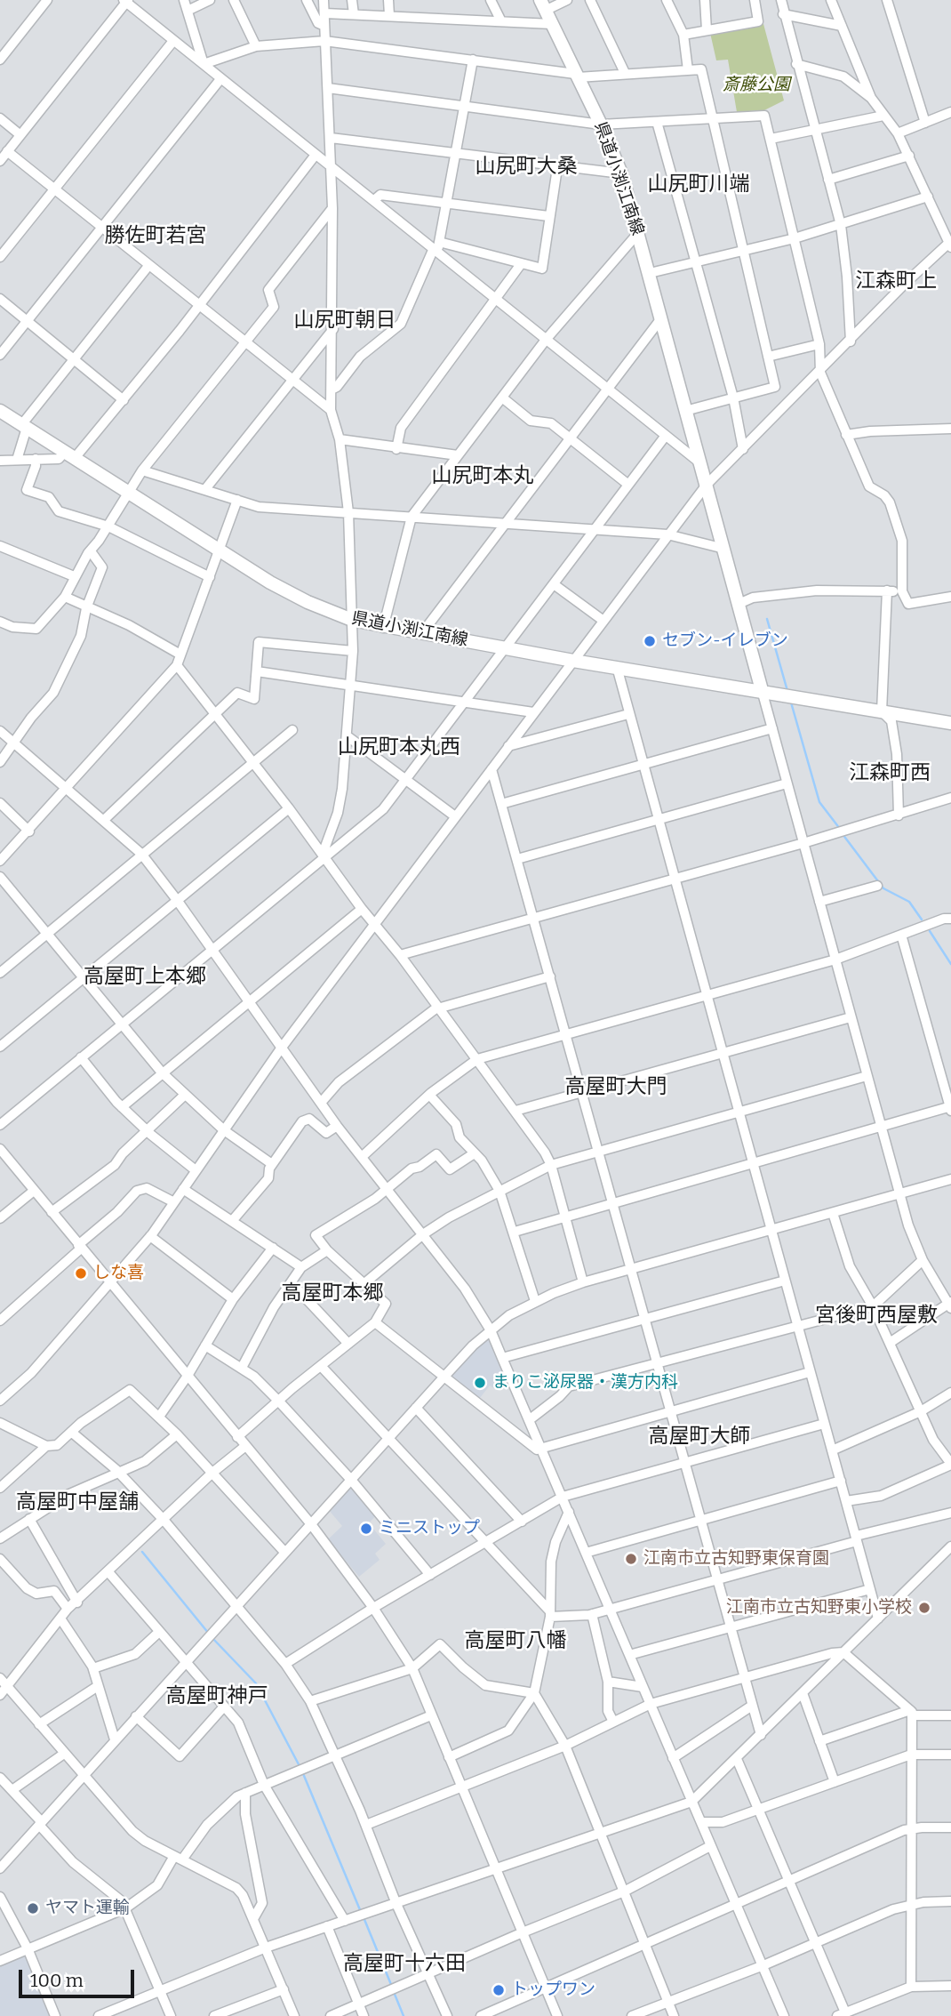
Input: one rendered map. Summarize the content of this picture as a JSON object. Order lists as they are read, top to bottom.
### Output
{
  "streets": {
    "main road": ["県道小渕江南線"]
  },
  "districts": [
    "山尻町大桑",
    "山尻町川端",
    "勝佐町若宮",
    "江森町上",
    "山尻町朝日",
    "山尻町本丸",
    "山尻町本丸西",
    "江森町西",
    "高屋町上本郷",
    "高屋町大門",
    "高屋町本郷",
    "宮後町西屋敷",
    "高屋町大師",
    "高屋町中屋舗",
    "高屋町八幡",
    "高屋町神戸",
    "高屋町十六田"
  ],
  "parks": ["斎藤公園"],
  "places": [
    "セブン-イレブン",
    "しな喜",
    "まりこ泌尿器・漢方内科",
    "ミニストップ",
    "江南市立古知野東保育園",
    "江南市立古知野東小学校",
    "ヤマト運輸",
    "トップワン"
  ],
  "scale_bar": "100 m"
}
